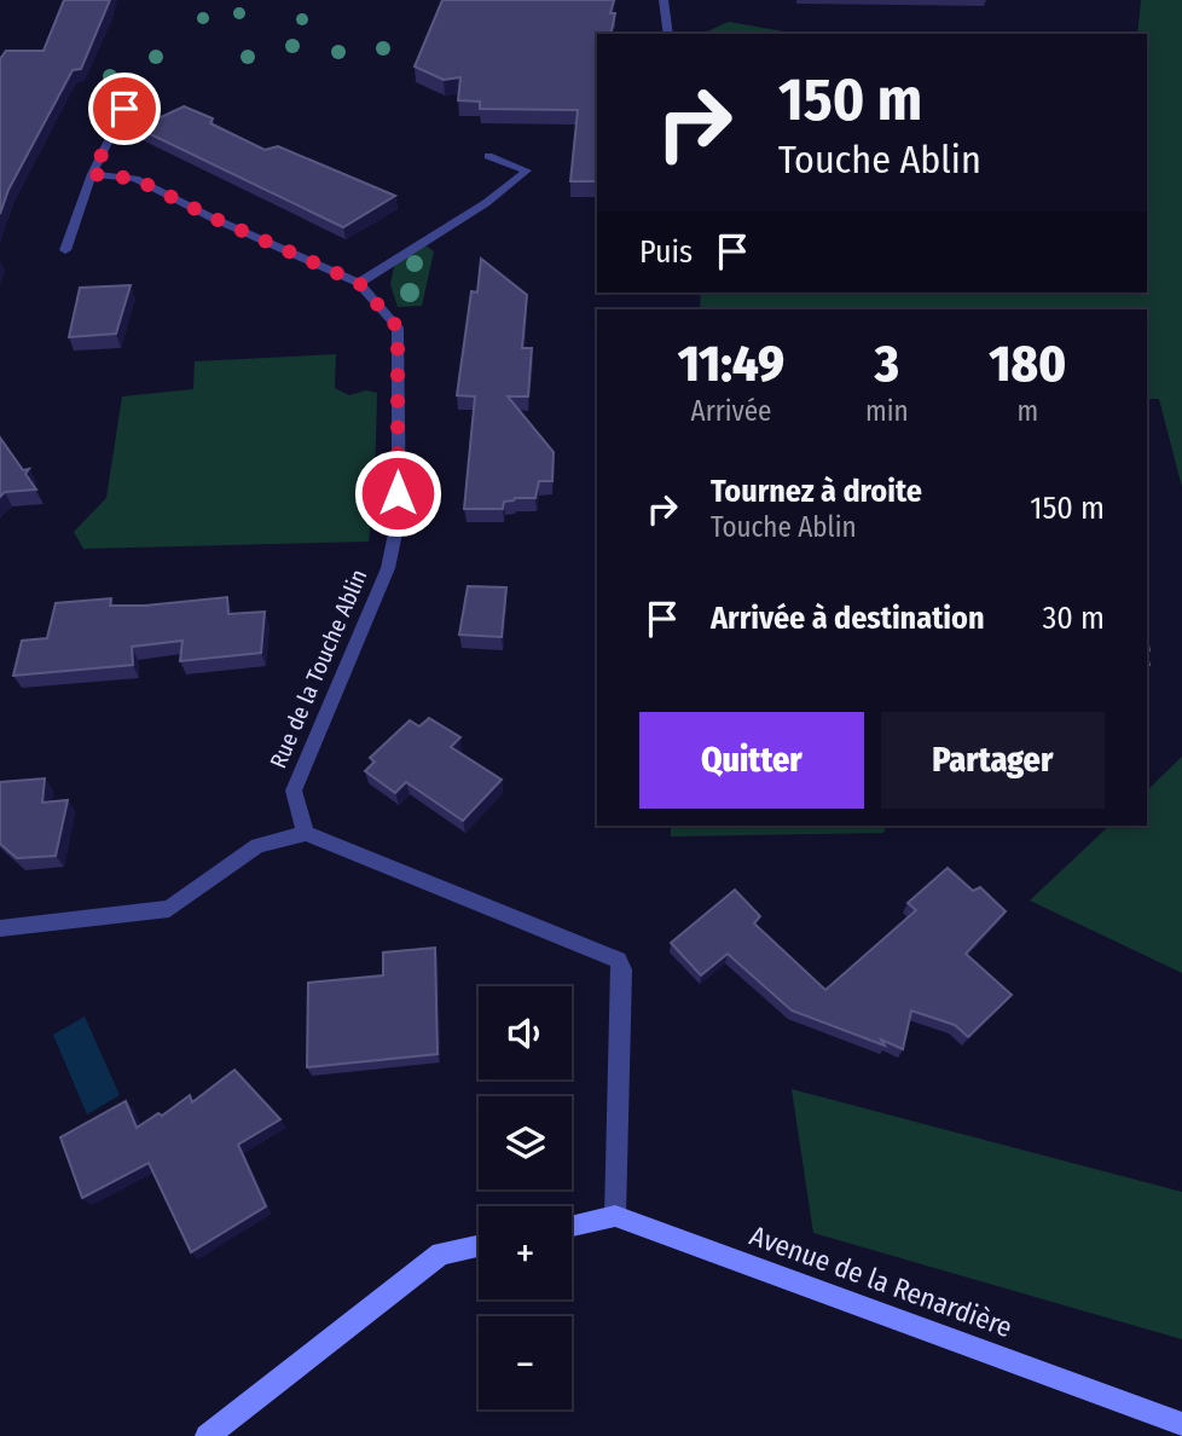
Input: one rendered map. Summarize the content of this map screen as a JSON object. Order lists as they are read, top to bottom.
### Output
{
  "streets": {
    "street": ["Rue de la Touche Ablin", "Avenue de la Renardière"]
  },
  "page": {
    "turn": ["150 m", "Touche Ablin"],
    "then": "Puis",
    "eta": [
      "11:49",
      "Arrivée",
      "3",
      "min",
      "180",
      "m"
    ],
    "list": [
      {
        "name": "Tournez à droite",
        "note": "Touche Ablin",
        "value": "150 m"
      },
      {
        "name": "Arrivée à destination",
        "value": "30 m"
      }
    ],
    "buttons": ["Quitter", "Partager"],
    "map_buttons": ["+", "−"]
  }
}
